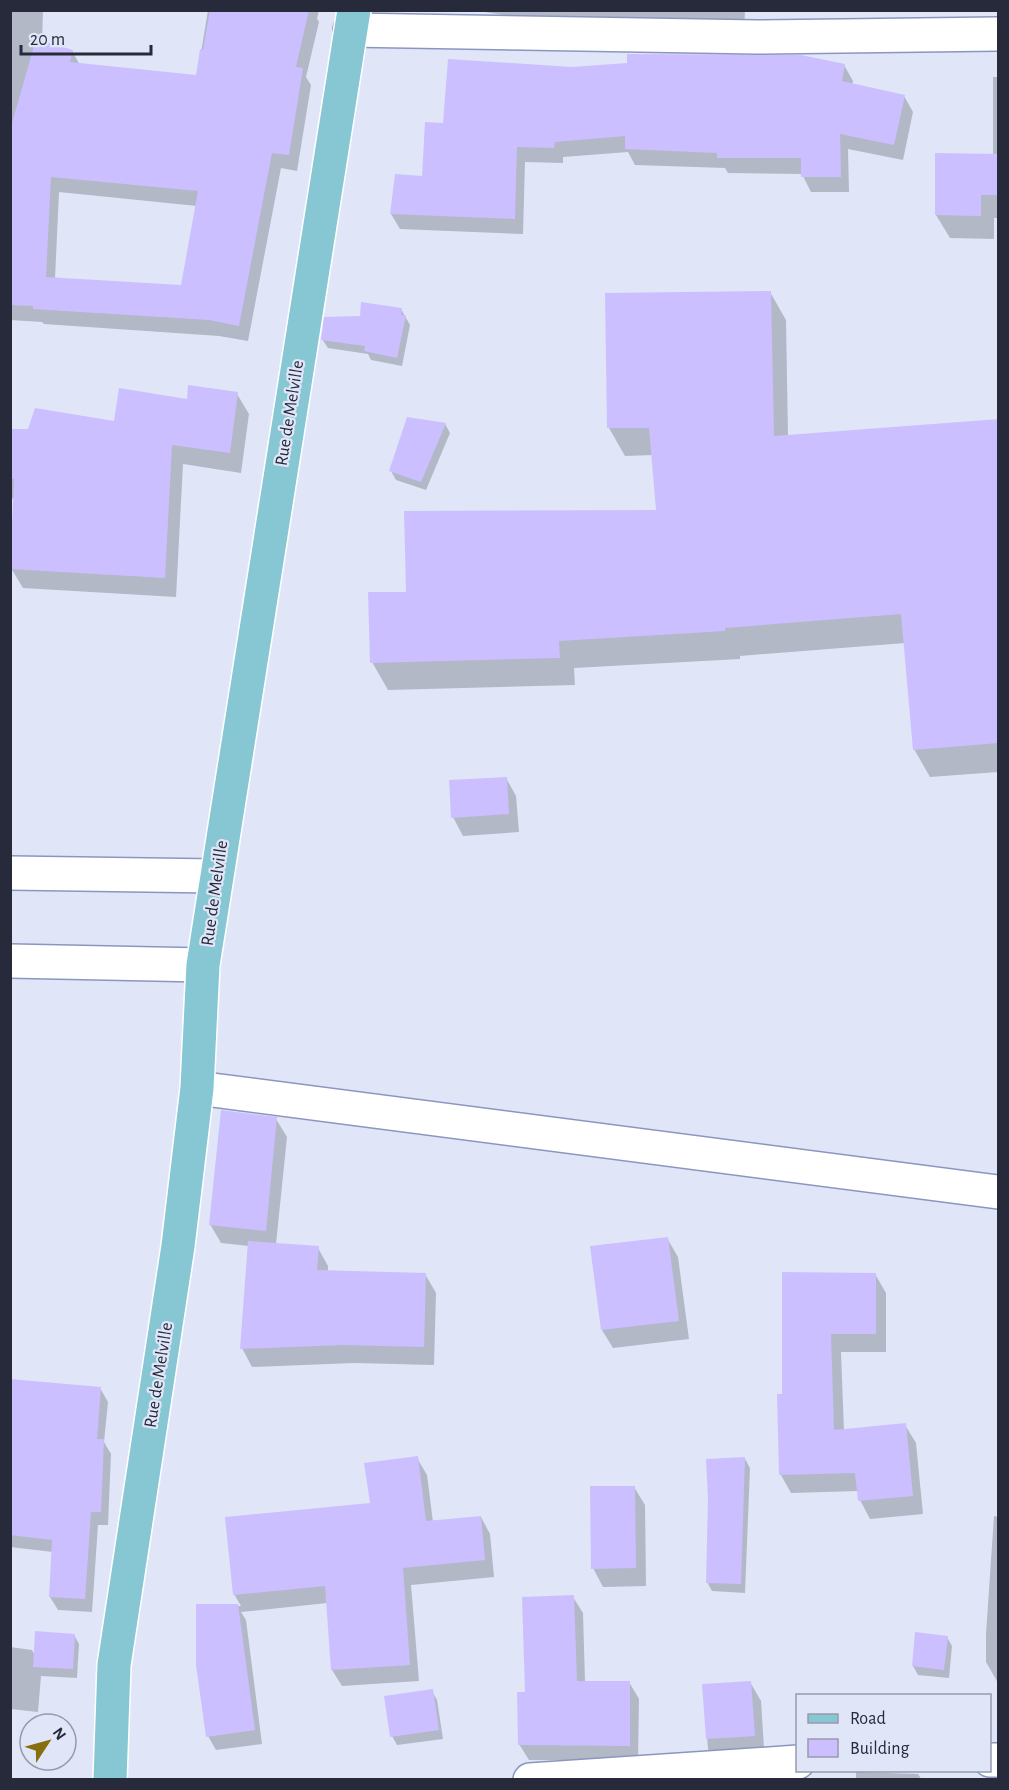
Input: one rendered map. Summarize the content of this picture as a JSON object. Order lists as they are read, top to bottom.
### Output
{
  "streets": {
    "main road": ["Rue de Melville"]
  },
  "legend": ["Road", "Building"],
  "scale_bar": "20 m",
  "north": "top right"
}
